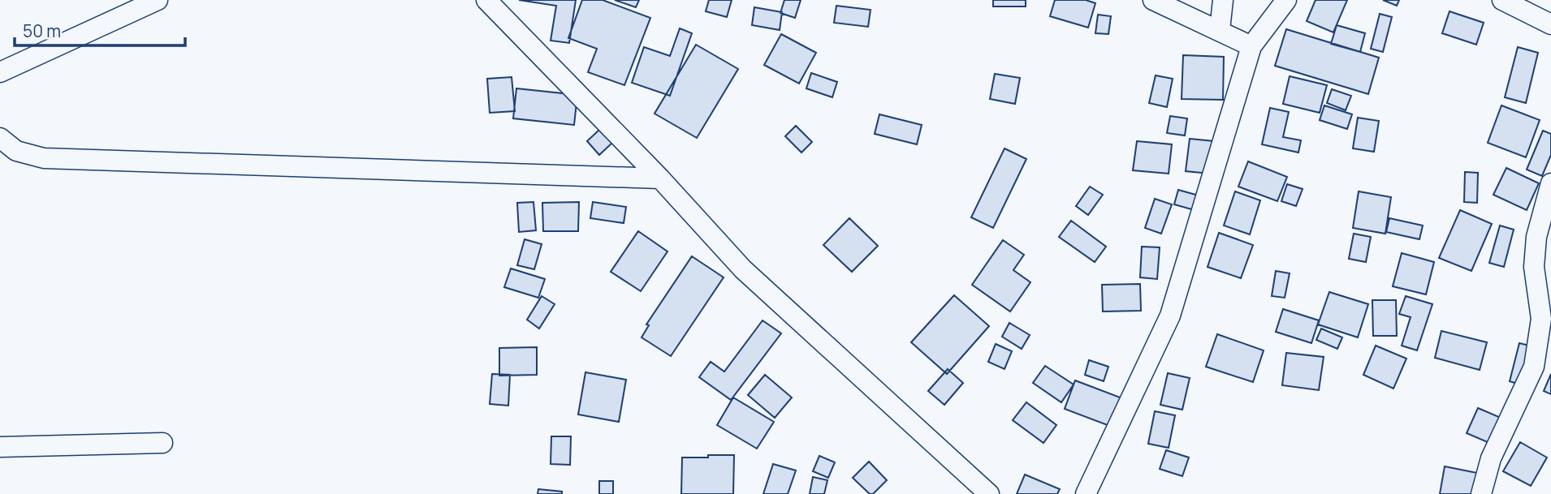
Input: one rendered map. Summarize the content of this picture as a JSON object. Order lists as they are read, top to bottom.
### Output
{
  "scale_bar": "50 m"
}
